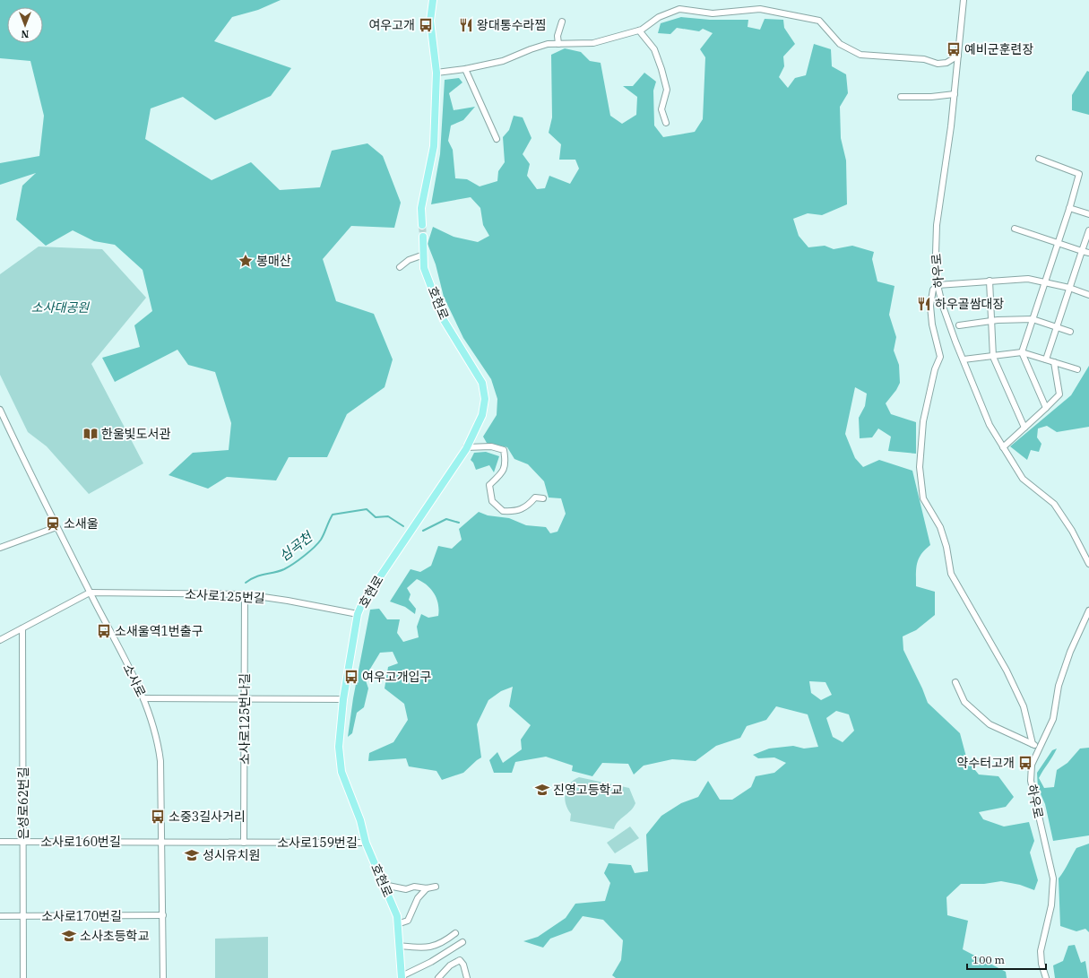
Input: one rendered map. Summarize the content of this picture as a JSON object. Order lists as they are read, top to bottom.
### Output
{
  "streets": {
    "main road": ["호현로"],
    "street": [
      "하우로",
      "소사로125번길",
      "소사로",
      "소사로125번나길",
      "은성로62번길",
      "소사로160번길",
      "소사로159번길",
      "소사로170번길"
    ]
  },
  "crossings": [
    ["호현로", "소사로125번길"],
    ["호현로", "소사로159번길"],
    ["소사로125번길", "소사로"],
    ["소사로125번길", "소사로125번나길"],
    ["소사로", "소사로160번길"],
    ["소사로", "소사로159번길"],
    ["소사로", "소사로170번길"],
    ["소사로125번나길", "소사로159번길"],
    ["은성로62번길", "소사로160번길"],
    ["은성로62번길", "소사로170번길"],
    ["소사로160번길", "소사로159번길"]
  ],
  "water": ["심곡천"],
  "parks": ["소사대공원"],
  "places": {
    "bus stop": [
      "여우고개",
      "예비군훈련장",
      "소새울역1번출구",
      "여우고개입구",
      "약수터고개",
      "소중3길사거리"
    ],
    "restaurant": ["왕대통수라찜", "하우골쌈대장"],
    "place": ["봉매산"],
    "library": ["한울빛도서관"],
    "station": ["소새울"],
    "school or university": ["진영고등학교", "성시유치원", "소사초등학교"]
  },
  "scale_bar": "100 m",
  "north": "bottom"
}
